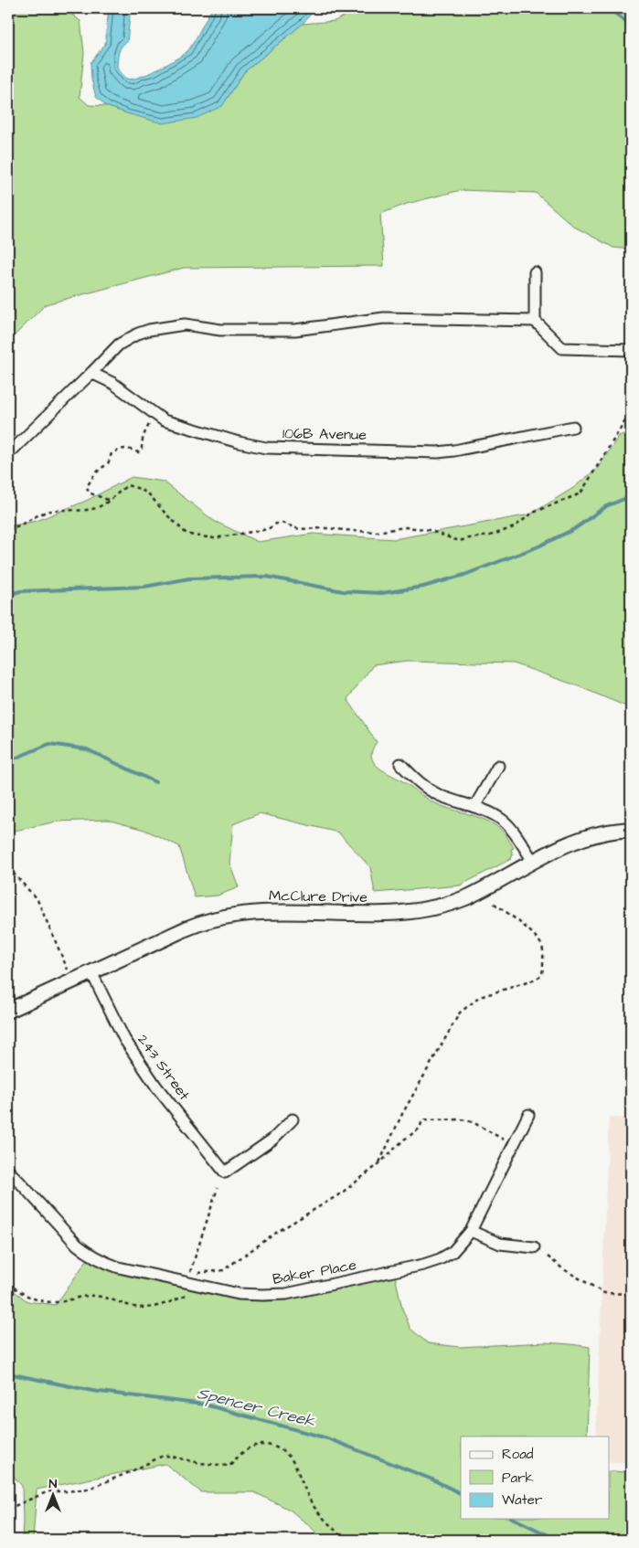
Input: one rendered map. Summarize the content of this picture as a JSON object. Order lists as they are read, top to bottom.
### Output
{
  "streets": {
    "street": [
      "106B Avenue",
      "McClure Drive",
      "243 Street",
      "Baker Place"
    ]
  },
  "crossings": [
    ["McClure Drive", "243 Street"]
  ],
  "water": ["Spencer Creek"],
  "legend": ["Road", "Park", "Water"],
  "north": "top"
}
